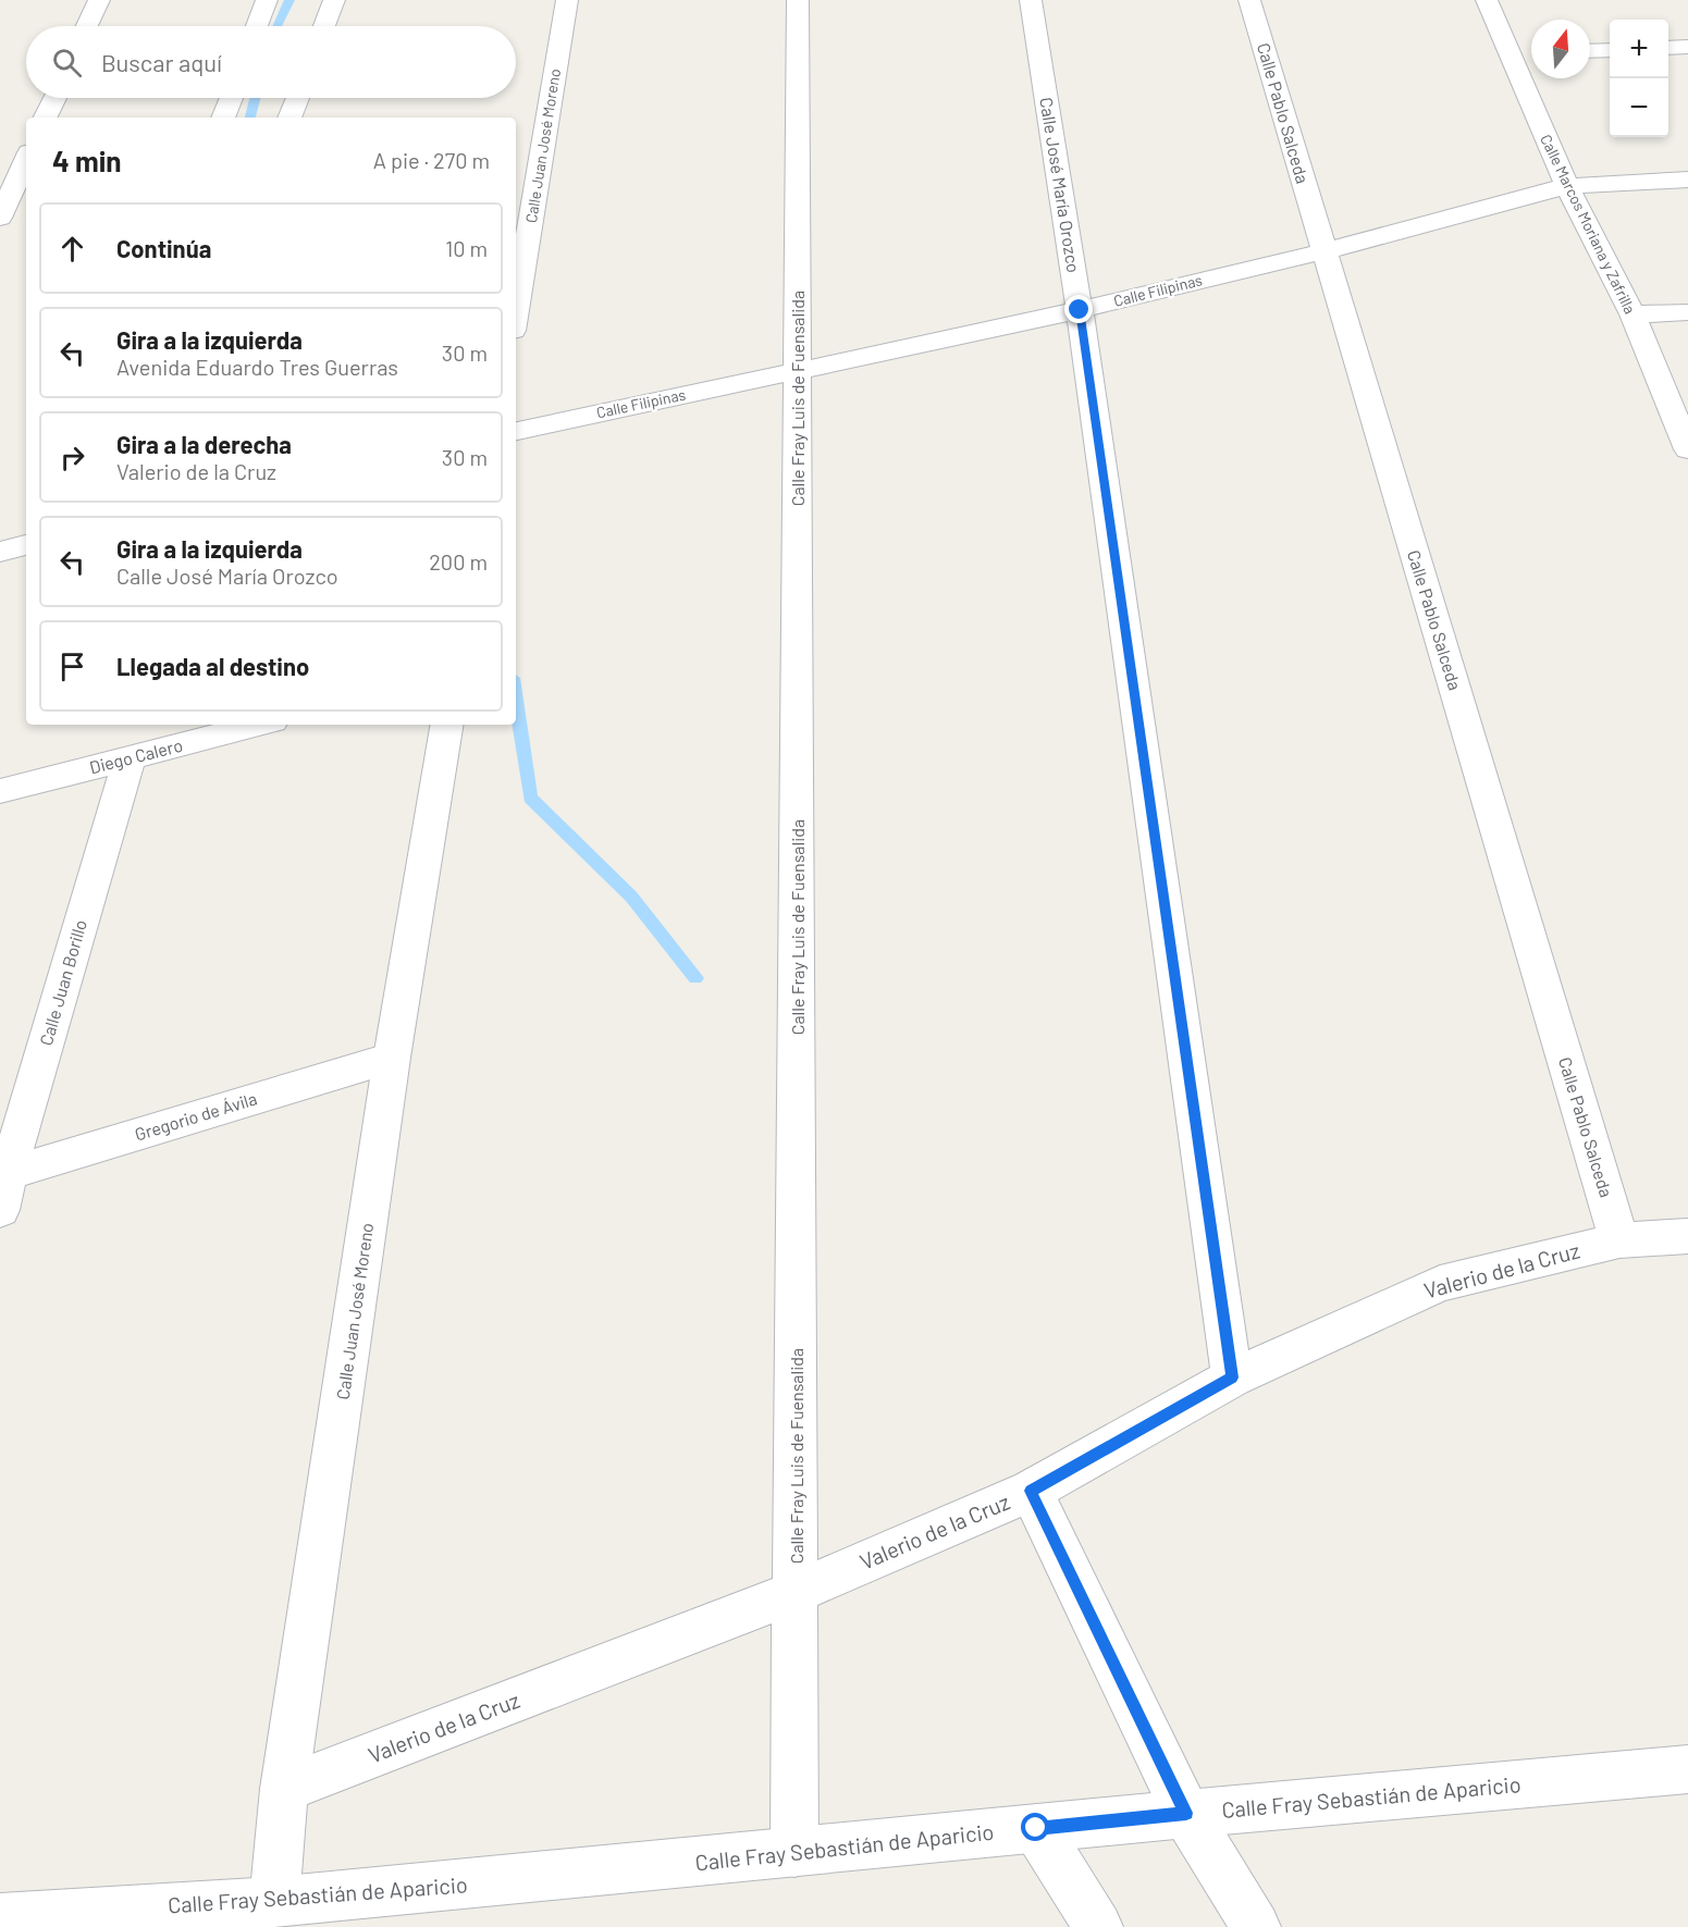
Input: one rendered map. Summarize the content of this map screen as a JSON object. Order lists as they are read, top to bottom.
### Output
{
  "streets": {
    "street": [
      "Calle Pablo Salceda",
      "Calle Juan José Moreno",
      "Calle José María Orozco",
      "Calle Marcos Moriana y Zafrilla",
      "Calle Filipinas",
      "Calle Fray Luis de Fuensalida",
      "Diego Calero",
      "Calle Juan Borillo",
      "Gregorio de Ávila",
      "Valerio de la Cruz",
      "Calle Fray Sebastián de Aparicio"
    ]
  },
  "crossings": [
    ["Calle Pablo Salceda", "Calle Filipinas"],
    ["Calle Pablo Salceda", "Valerio de la Cruz"],
    ["Calle Juan José Moreno", "Gregorio de Ávila"],
    ["Calle Juan José Moreno", "Valerio de la Cruz"],
    ["Calle Juan José Moreno", "Calle Fray Sebastián de Aparicio"],
    ["Calle José María Orozco", "Calle Filipinas"],
    ["Calle José María Orozco", "Valerio de la Cruz"],
    ["Calle Marcos Moriana y Zafrilla", "Calle Filipinas"],
    ["Calle Filipinas", "Calle Fray Luis de Fuensalida"],
    ["Calle Fray Luis de Fuensalida", "Valerio de la Cruz"],
    ["Calle Fray Luis de Fuensalida", "Calle Fray Sebastián de Aparicio"],
    ["Diego Calero", "Calle Juan Borillo"],
    ["Calle Juan Borillo", "Gregorio de Ávila"]
  ],
  "north": "top",
  "page": {
    "map_buttons": ["+", "−"],
    "search": "Buscar aquí",
    "heading": ["4 min", "A pie · 270 m"],
    "list": [
      ["Continúa", "10 m"],
      ["Gira a la izquierda", "Avenida Eduardo Tres Guerras", "30 m"],
      ["Gira a la derecha", "Valerio de la Cruz", "30 m"],
      ["Gira a la izquierda", "Calle José María Orozco", "200 m"],
      "Llegada al destino"
    ]
  }
}
